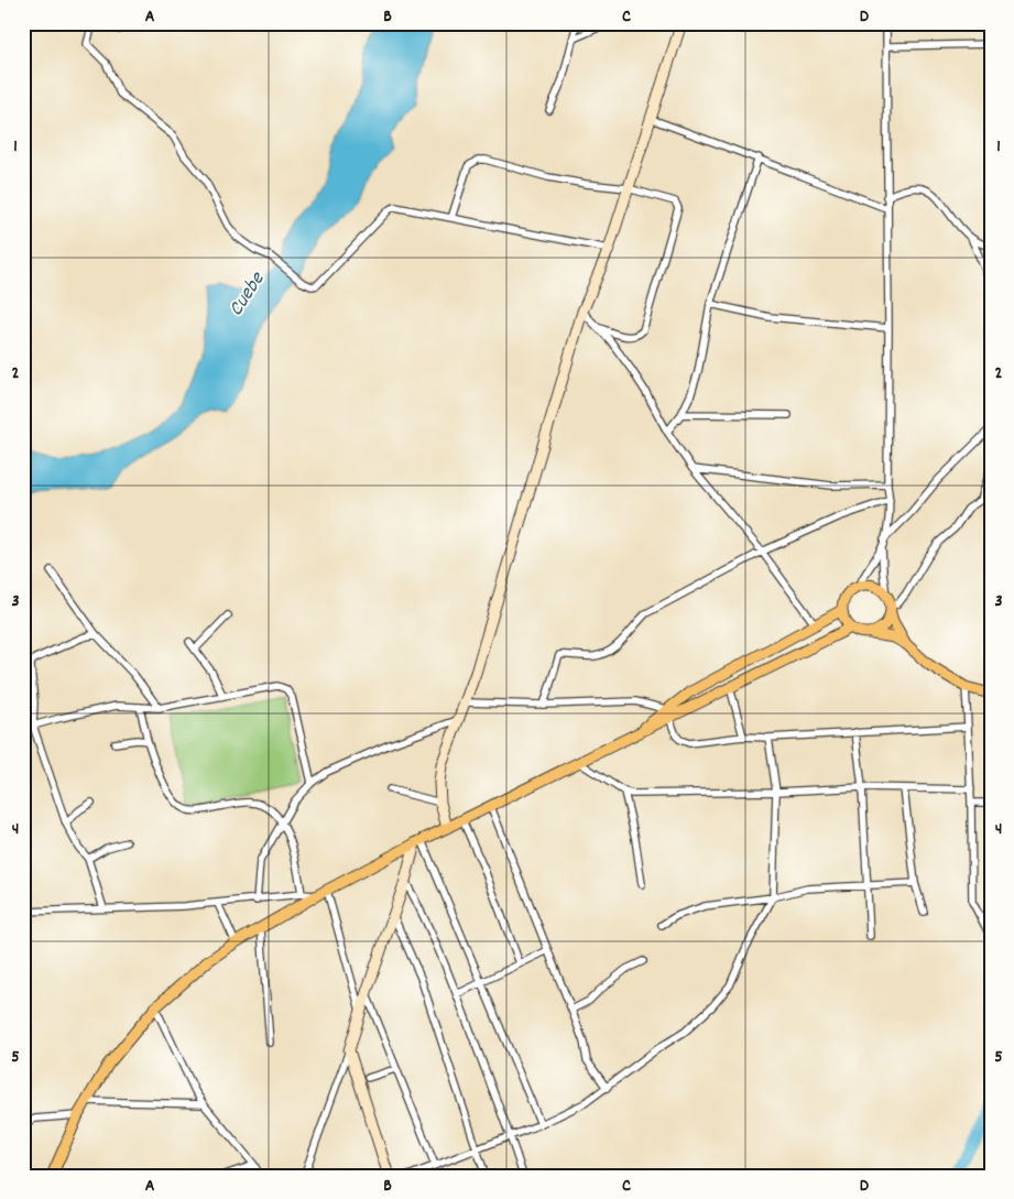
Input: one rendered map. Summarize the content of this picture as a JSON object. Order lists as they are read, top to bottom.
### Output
{
  "water": ["Cuebe"],
  "grid": {
    "columns": [
      "A",
      "B",
      "C",
      "D"
    ],
    "rows": [
      "1",
      "2",
      "3",
      "4",
      "5"
    ]
  }
}
